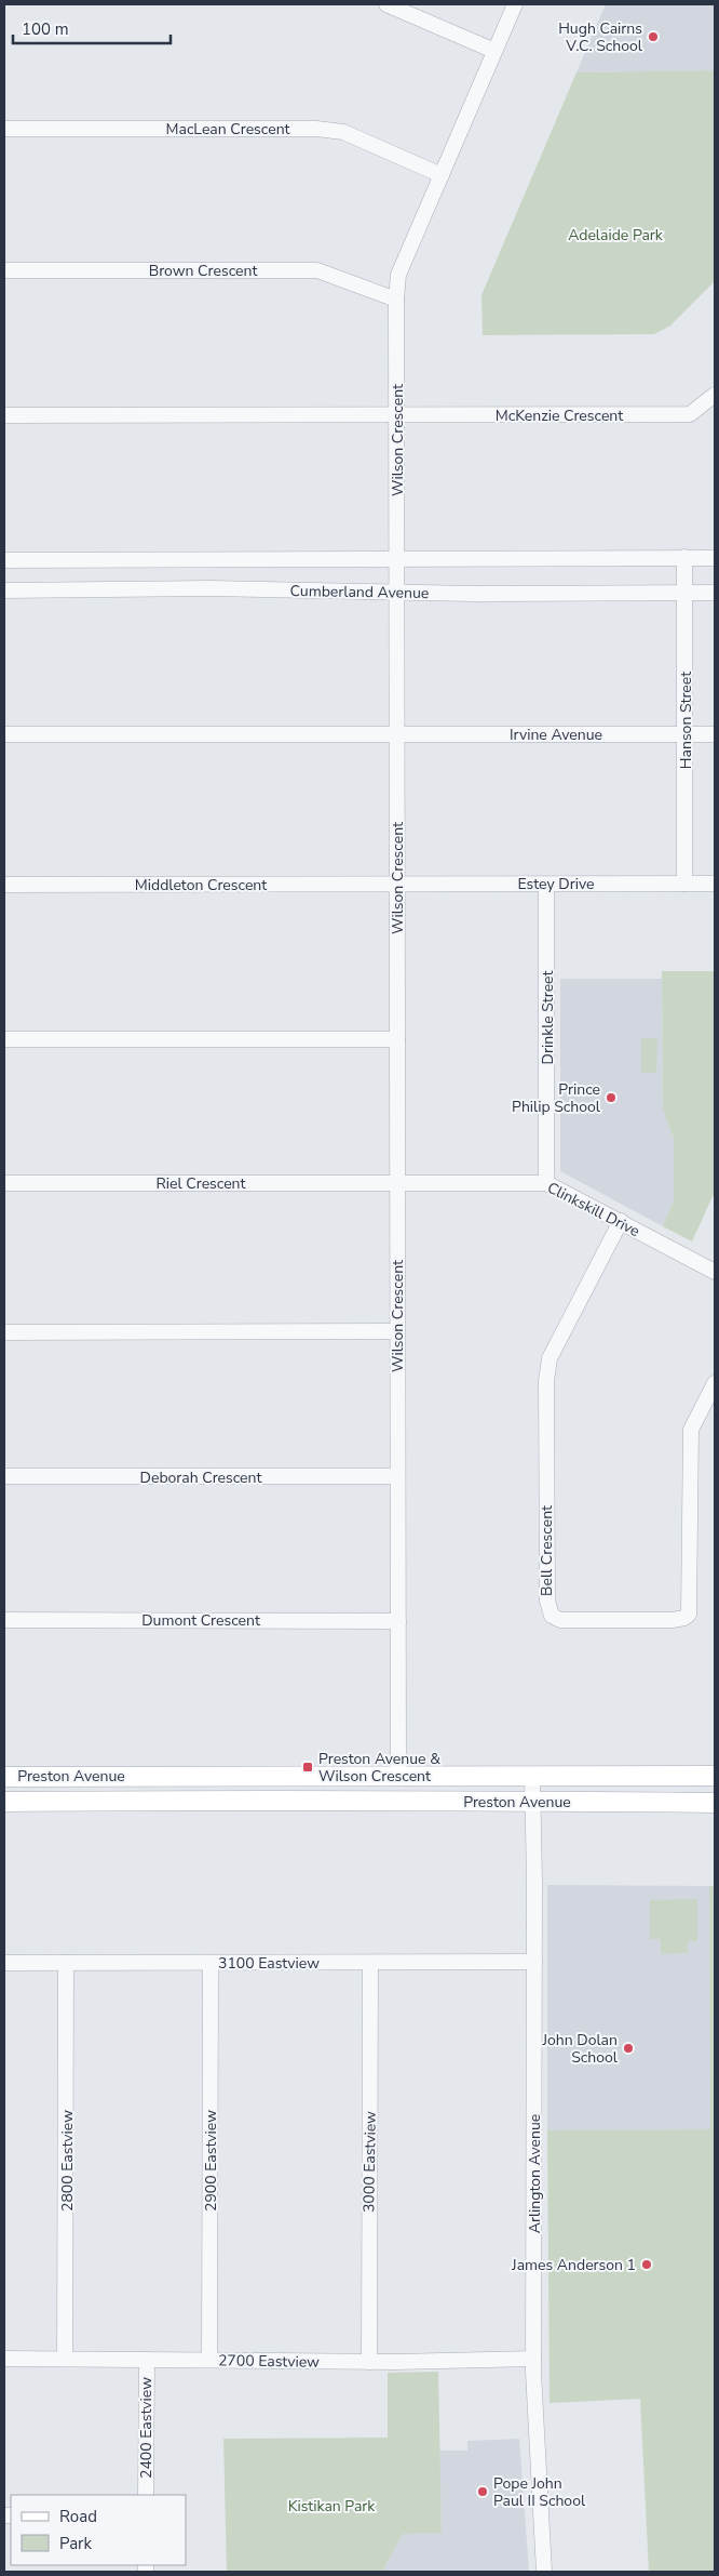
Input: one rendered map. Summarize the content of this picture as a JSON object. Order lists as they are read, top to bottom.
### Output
{
  "streets": {
    "main road": ["Preston Avenue"],
    "street": [
      "MacLean Crescent",
      "Brown Crescent",
      "McKenzie Crescent",
      "Wilson Crescent",
      "Cumberland Avenue",
      "Hanson Street",
      "Irvine Avenue",
      "Estey Drive",
      "Middleton Crescent",
      "Drinkle Street",
      "Riel Crescent",
      "Clinkskill Drive",
      "Deborah Crescent",
      "Bell Crescent",
      "Dumont Crescent",
      "3100 Eastview",
      "2800 Eastview",
      "2900 Eastview",
      "3000 Eastview",
      "Arlington Avenue",
      "2700 Eastview",
      "2400 Eastview"
    ]
  },
  "crossings": [
    ["MacLean Crescent", "Wilson Crescent"],
    ["Brown Crescent", "Wilson Crescent"],
    ["McKenzie Crescent", "Wilson Crescent"],
    ["Wilson Crescent", "Cumberland Avenue"],
    ["Wilson Crescent", "Irvine Avenue"],
    ["Wilson Crescent", "Estey Drive"],
    ["Wilson Crescent", "Middleton Crescent"],
    ["Wilson Crescent", "Riel Crescent"],
    ["Wilson Crescent", "Clinkskill Drive"],
    ["Wilson Crescent", "Deborah Crescent"],
    ["Wilson Crescent", "Dumont Crescent"],
    ["Wilson Crescent", "Preston Avenue"],
    ["Cumberland Avenue", "Hanson Street"],
    ["Hanson Street", "Irvine Avenue"],
    ["Hanson Street", "Estey Drive"],
    ["Estey Drive", "Middleton Crescent"],
    ["Estey Drive", "Drinkle Street"],
    ["Drinkle Street", "Clinkskill Drive"],
    ["Riel Crescent", "Clinkskill Drive"],
    ["Clinkskill Drive", "Bell Crescent"],
    ["Preston Avenue", "Arlington Avenue"],
    ["3100 Eastview", "2800 Eastview"],
    ["3100 Eastview", "2900 Eastview"],
    ["3100 Eastview", "3000 Eastview"],
    ["3100 Eastview", "Arlington Avenue"],
    ["2800 Eastview", "2700 Eastview"],
    ["2900 Eastview", "2700 Eastview"],
    ["3000 Eastview", "2700 Eastview"],
    ["Arlington Avenue", "2700 Eastview"],
    ["2700 Eastview", "2400 Eastview"]
  ],
  "parks": ["Adelaide Park", "Kistikan Park"],
  "places": {
    "other": [
      "Hugh Cairns V.C. School",
      "Prince Philip School",
      "John Dolan School",
      "James Anderson 1",
      "Pope John Paul II School"
    ],
    "transit": ["Preston Avenue & Wilson Crescent"]
  },
  "legend": ["Road", "Park"],
  "scale_bar": "100 m"
}
